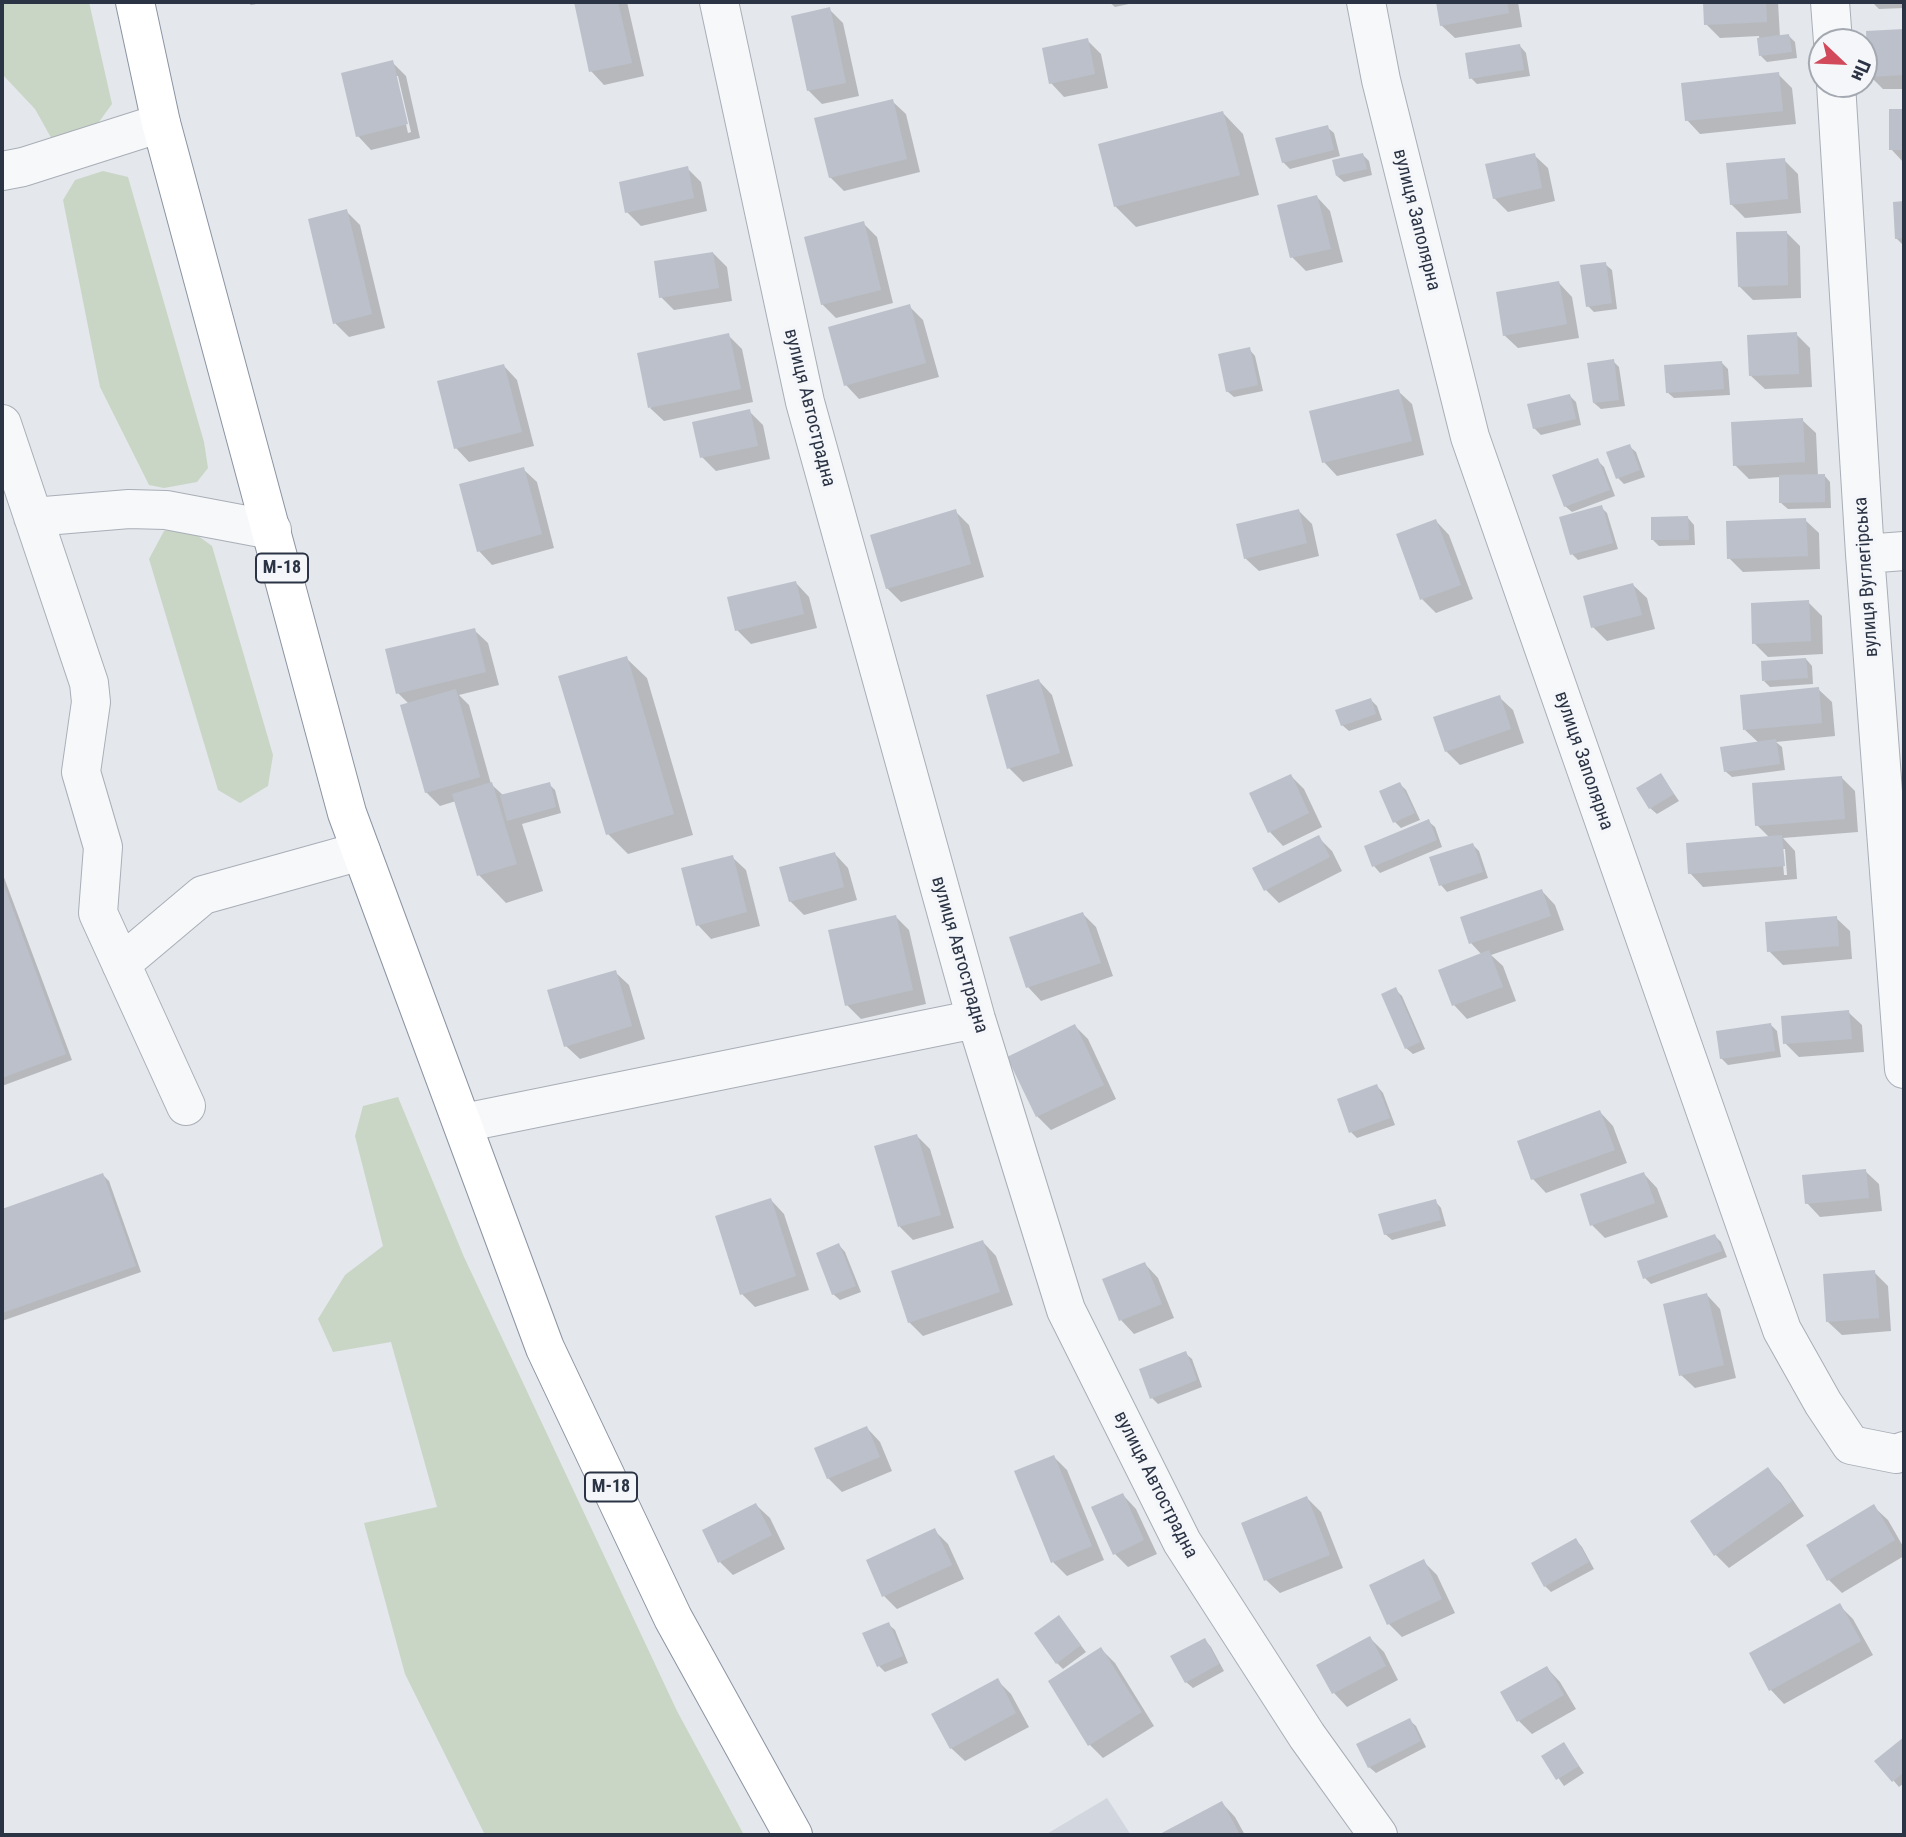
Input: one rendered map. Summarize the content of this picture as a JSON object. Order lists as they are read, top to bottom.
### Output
{
  "streets": {
    "highway": ["М-18"],
    "street": ["вулиця Заполярна", "вулиця Автострадна", "вулиця Вуглегірська"]
  },
  "north": "bottom right"
}
